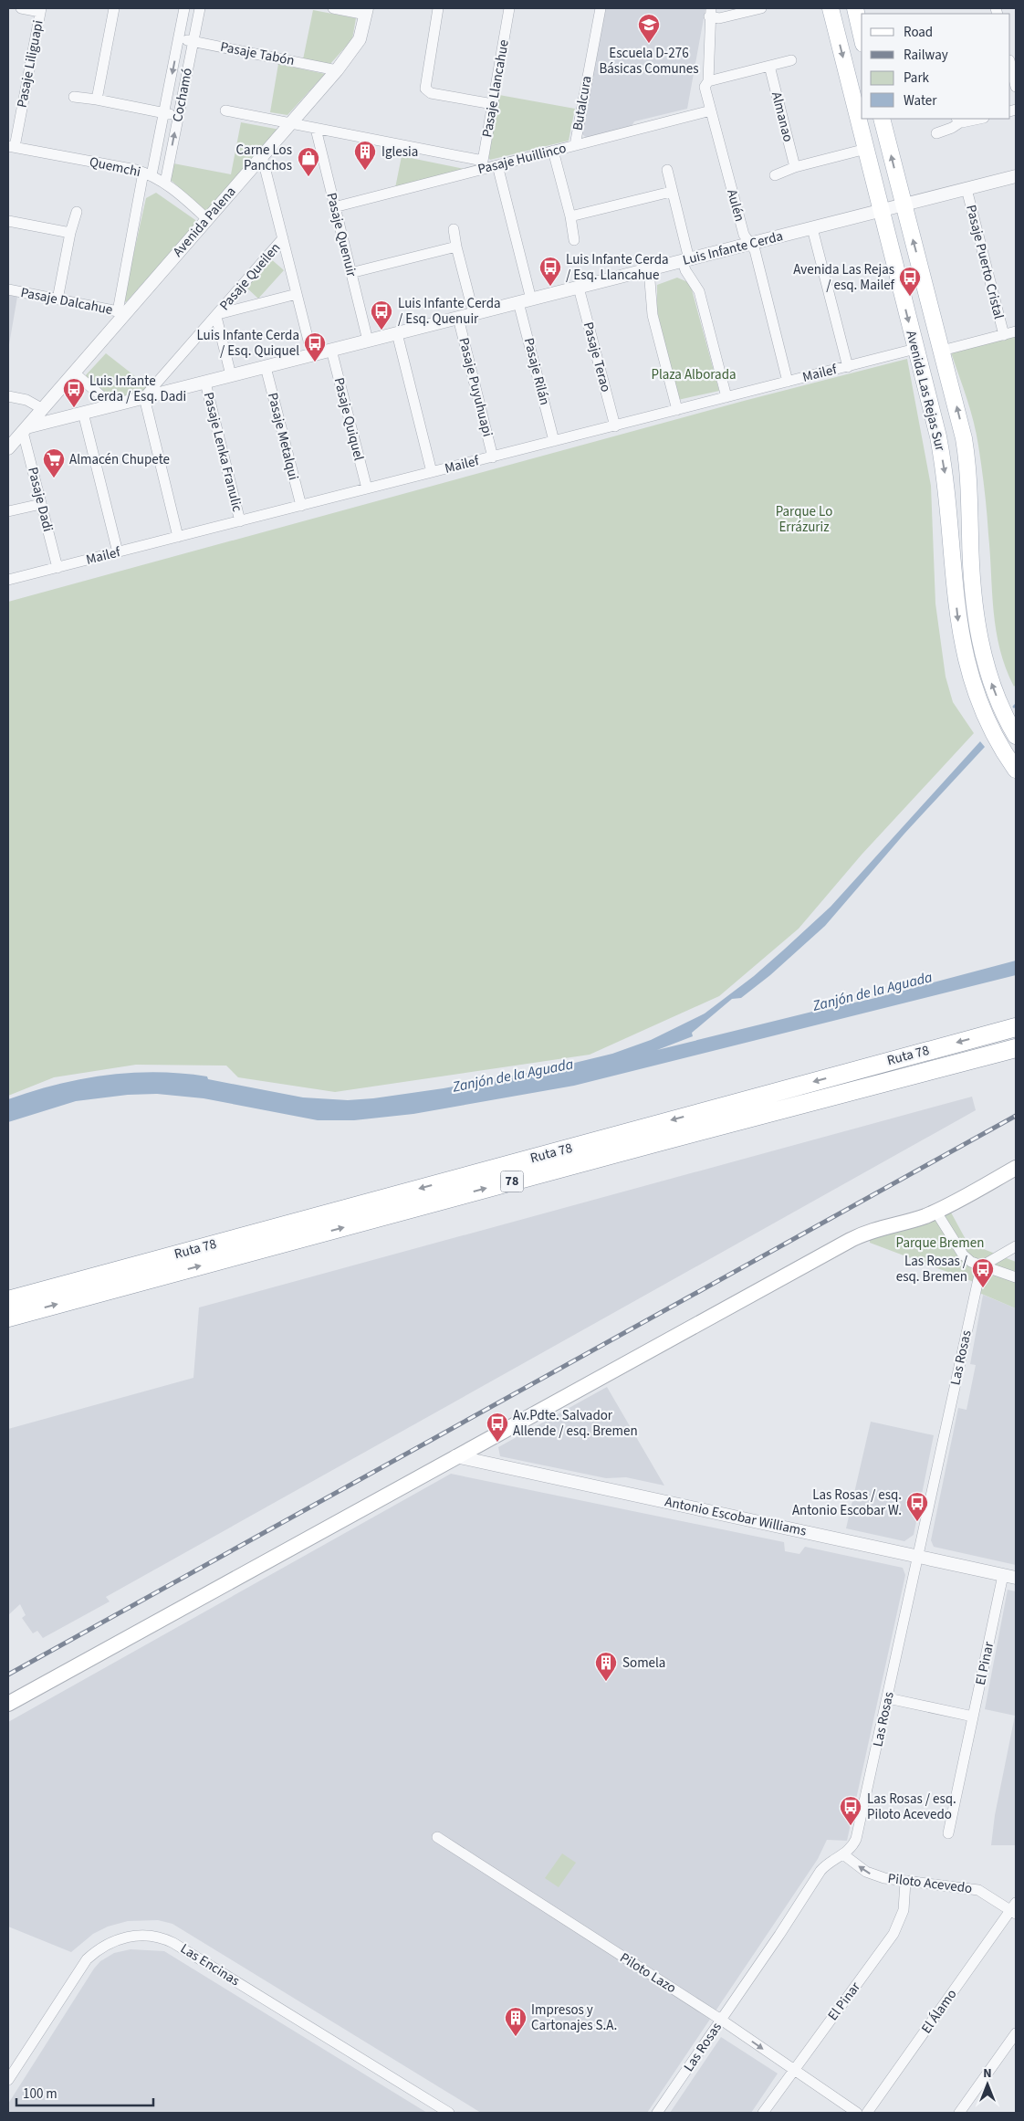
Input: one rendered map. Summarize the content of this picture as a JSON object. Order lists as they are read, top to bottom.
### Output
{
  "streets": {
    "highway": ["Ruta 78", "78"],
    "main road": ["Avenida Las Rejas Sur"],
    "street": [
      "Pasaje Tabón",
      "Pasaje Liliguapi",
      "Pasaje Llancahue",
      "Cochamó",
      "Butalcura",
      "Almanao",
      "Pasaje Huillinco",
      "Quemchi",
      "Aulén",
      "Avenida Palena",
      "Pasaje Quenuir",
      "Luis Infante Cerda",
      "Pasaje Puerto Cristal",
      "Pasaje Queilen",
      "Pasaje Dalcahue",
      "Pasaje Terao",
      "Pasaje Rilán",
      "Mailef",
      "Pasaje Puyuhuapi",
      "Pasaje Quiquel",
      "Pasaje Metalqui",
      "Pasaje Lenka Franulic",
      "Pasaje Dadi",
      "Las Rosas",
      "Antonio Escobar Williams",
      "El Pinar",
      "Piloto Acevedo",
      "Las Encinas",
      "Piloto Lazo",
      "El Álamo"
    ]
  },
  "crossings": [
    ["Pasaje Tabón", "Cochamó"],
    ["Pasaje Tabón", "Avenida Palena"],
    ["Pasaje Liliguapi", "Quemchi"],
    ["Pasaje Llancahue", "Pasaje Huillinco"],
    ["Cochamó", "Quemchi"],
    ["Cochamó", "Avenida Palena"],
    ["Cochamó", "Pasaje Dalcahue"],
    ["Butalcura", "Pasaje Huillinco"],
    ["Pasaje Huillinco", "Aulén"],
    ["Pasaje Huillinco", "Avenida Palena"],
    ["Pasaje Huillinco", "Pasaje Quenuir"],
    ["Quemchi", "Avenida Palena"],
    ["Aulén", "Luis Infante Cerda"],
    ["Aulén", "Mailef"],
    ["Avenida Palena", "Luis Infante Cerda"],
    ["Avenida Palena", "Pasaje Queilen"],
    ["Avenida Palena", "Pasaje Dalcahue"],
    ["Avenida Palena", "Pasaje Dadi"],
    ["Pasaje Quenuir", "Luis Infante Cerda"],
    ["Luis Infante Cerda", "Pasaje Puerto Cristal"],
    ["Luis Infante Cerda", "Pasaje Queilen"],
    ["Luis Infante Cerda", "Pasaje Terao"],
    ["Luis Infante Cerda", "Pasaje Rilán"],
    ["Luis Infante Cerda", "Pasaje Puyuhuapi"],
    ["Luis Infante Cerda", "Avenida Las Rejas Sur"],
    ["Luis Infante Cerda", "Pasaje Quiquel"],
    ["Luis Infante Cerda", "Pasaje Metalqui"],
    ["Luis Infante Cerda", "Pasaje Lenka Franulic"],
    ["Luis Infante Cerda", "Pasaje Dadi"],
    ["Pasaje Terao", "Mailef"],
    ["Pasaje Rilán", "Mailef"],
    ["Mailef", "Pasaje Puyuhuapi"],
    ["Mailef", "Avenida Las Rejas Sur"],
    ["Mailef", "Pasaje Quiquel"],
    ["Mailef", "Pasaje Metalqui"],
    ["Mailef", "Pasaje Lenka Franulic"],
    ["Mailef", "Pasaje Dadi"],
    ["Las Rosas", "Antonio Escobar Williams"],
    ["Las Rosas", "Piloto Acevedo"],
    ["Las Rosas", "Piloto Lazo"],
    ["Antonio Escobar Williams", "El Pinar"],
    ["El Pinar", "Piloto Acevedo"],
    ["El Pinar", "Piloto Lazo"],
    ["Piloto Acevedo", "El Álamo"]
  ],
  "one_way": ["Piloto Acevedo"],
  "water": ["Zanjón de la Aguada"],
  "parks": ["Plaza Alborada", "Parque Lo Errázuriz", "Parque Bremen"],
  "places": {
    "school or university": ["Escuela D-276 Básicas Comunes"],
    "building": ["Iglesia", "Somela", "Impresos y Cartonajes S.A."],
    "shop": ["Carne Los Panchos"],
    "bus stop": [
      "Luis Infante Cerda / Esq. Llancahue",
      "Avenida Las Rejas / esq. Mailef",
      "Luis Infante Cerda / Esq. Quenuir",
      "Luis Infante Cerda / Esq. Quiquel",
      "Luis Infante Cerda / Esq. Dadi",
      "Las Rosas / esq. Bremen",
      "Av.Pdte. Salvador Allende / esq. Bremen",
      "Las Rosas / esq. Antonio Escobar W.",
      "Las Rosas / esq. Piloto Acevedo"
    ],
    "supermarket": ["Almacén Chupete"]
  },
  "legend": [
    "Road",
    "Railway",
    "Park",
    "Water"
  ],
  "scale_bar": "100 m",
  "north": "top"
}
